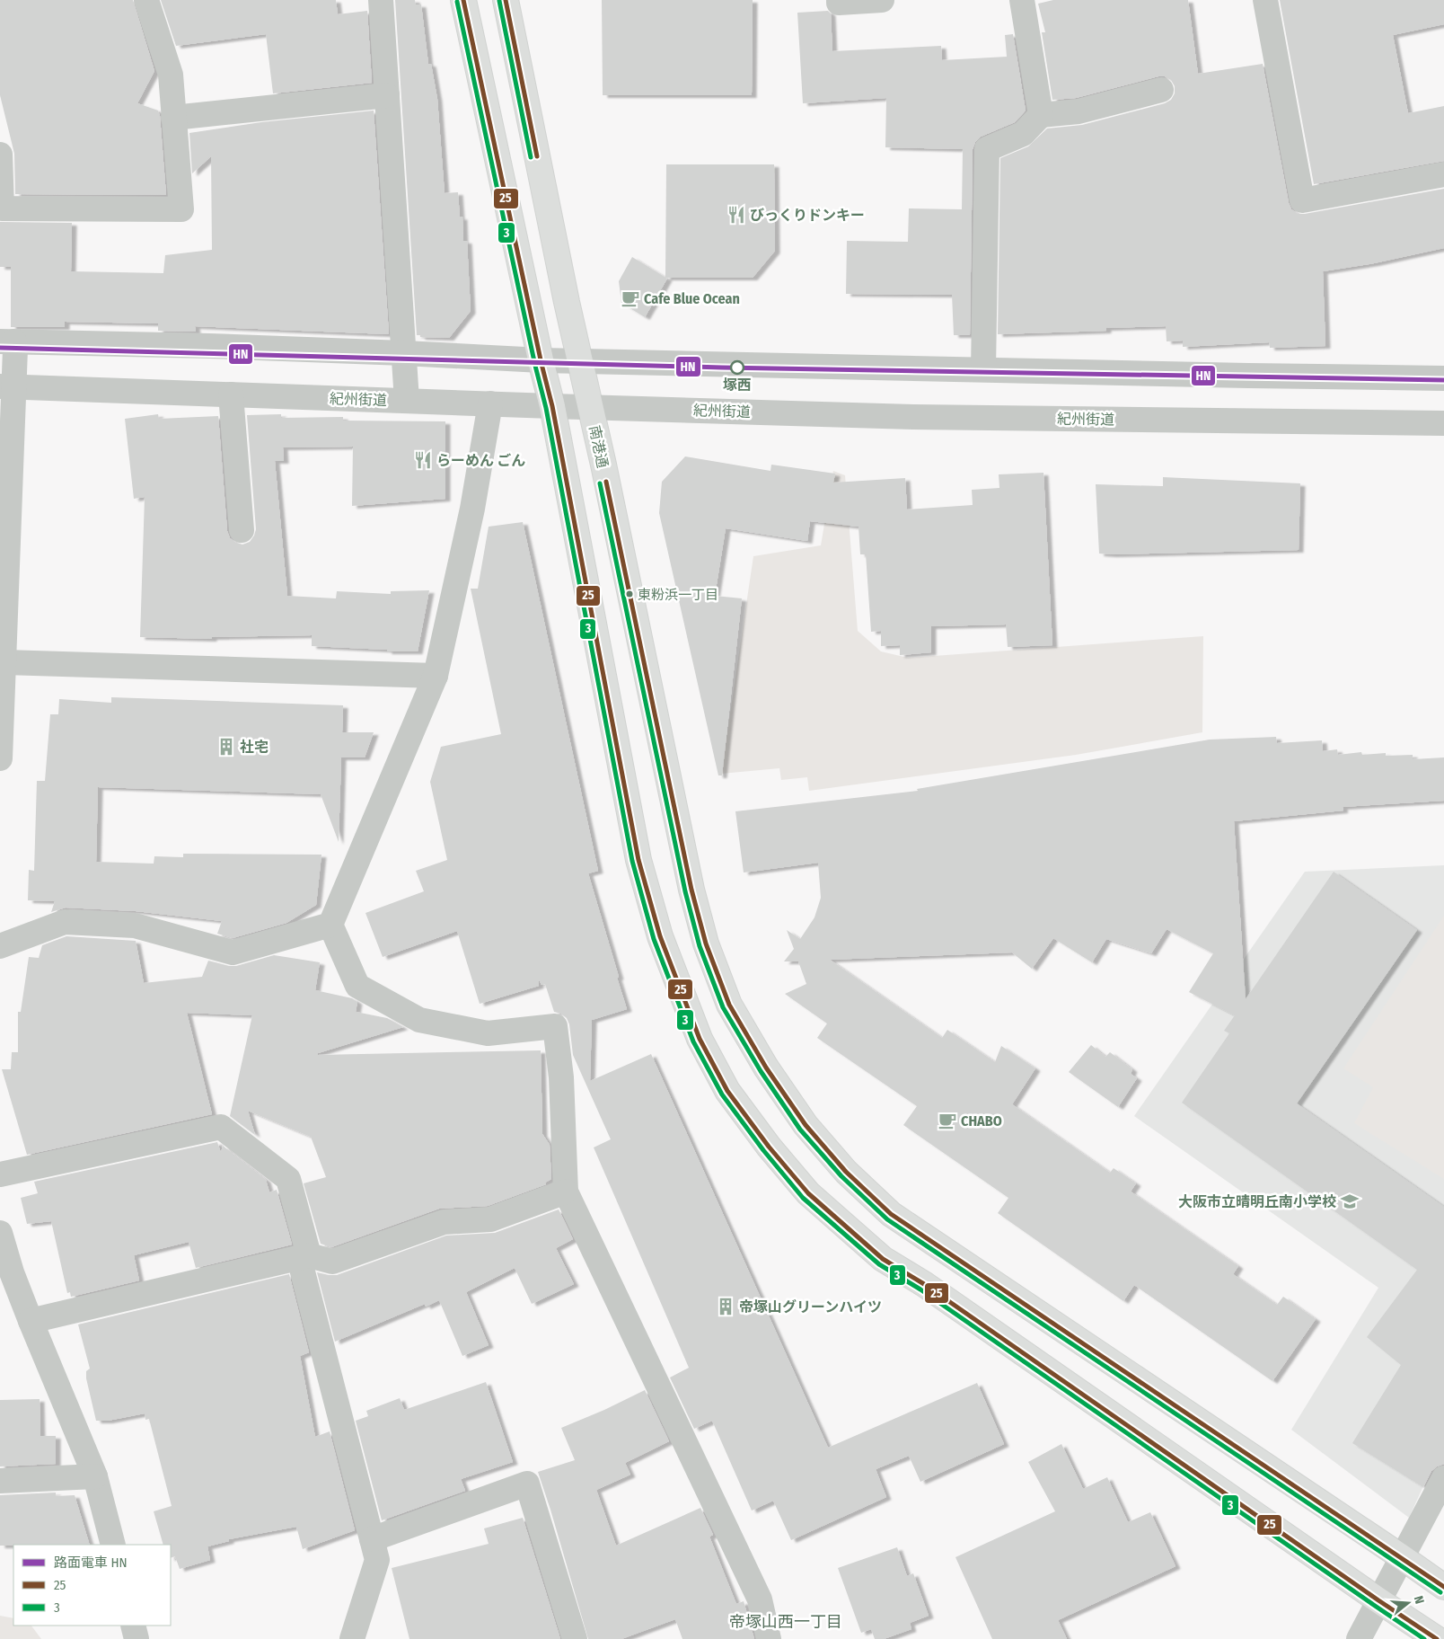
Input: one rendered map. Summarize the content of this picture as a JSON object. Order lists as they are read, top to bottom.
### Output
{
  "streets": {
    "main road": ["南港通"],
    "street": ["紀州街道"]
  },
  "crossings": [
    ["紀州街道", "南港通"]
  ],
  "districts": ["帝塚山西一丁目"],
  "places": {
    "restaurant": ["びっくりドンキー", "らーめん ごん"],
    "cafe": ["Cafe Blue Ocean", "CHABO"],
    "other": ["塚西", "東粉浜一丁目"],
    "building": ["社宅", "帝塚山グリーンハイツ"],
    "school or university": ["大阪市立晴明丘南小学校"]
  },
  "lines": ["transit line 25", "transit line 3", "tram line HN"],
  "legend": ["路面電車 HN", "25", "3"],
  "north": "right"
}
